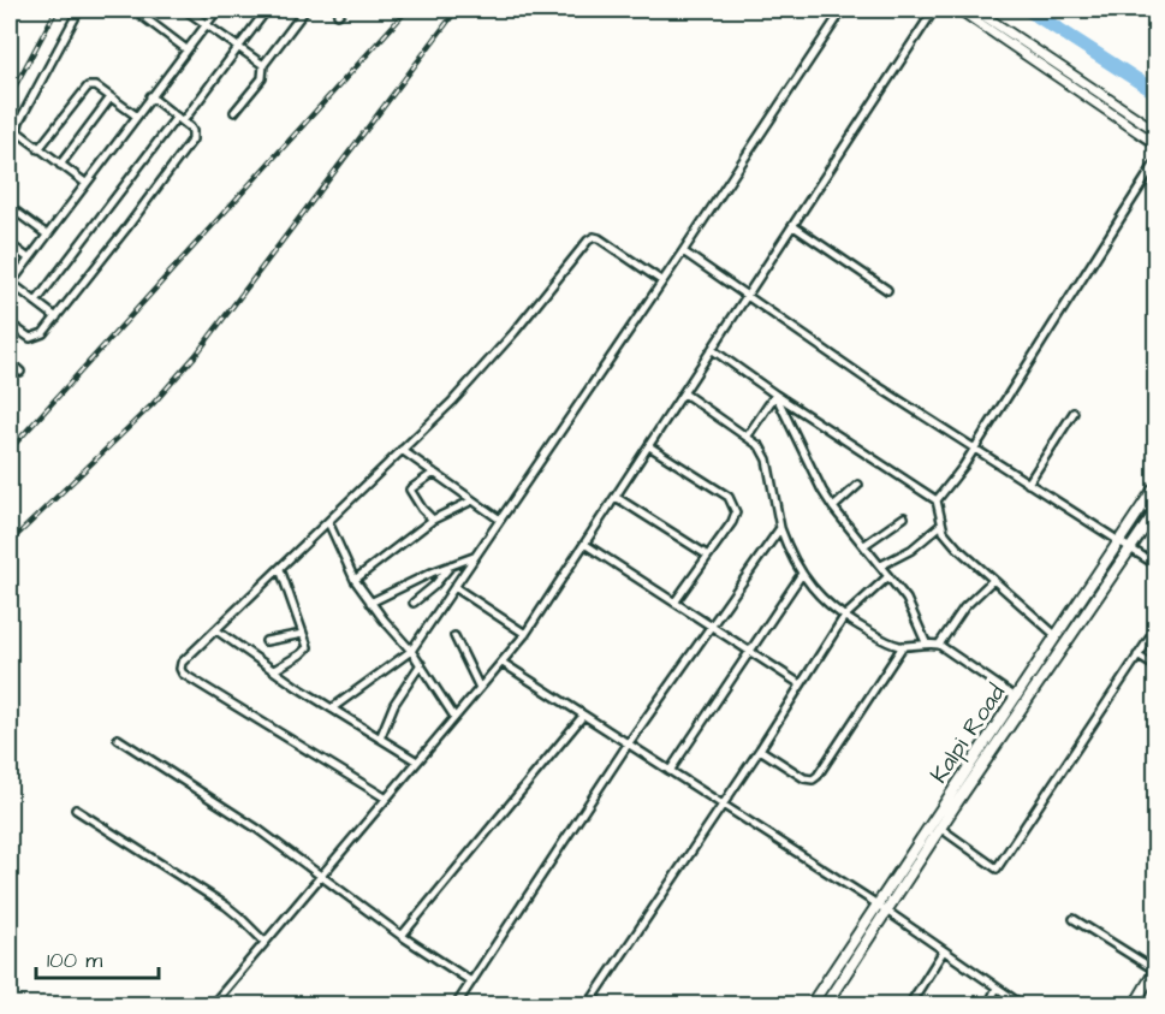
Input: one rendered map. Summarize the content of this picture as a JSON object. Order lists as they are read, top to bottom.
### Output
{
  "streets": {
    "main road": ["Kalpi Road"]
  },
  "scale_bar": "100 m"
}
